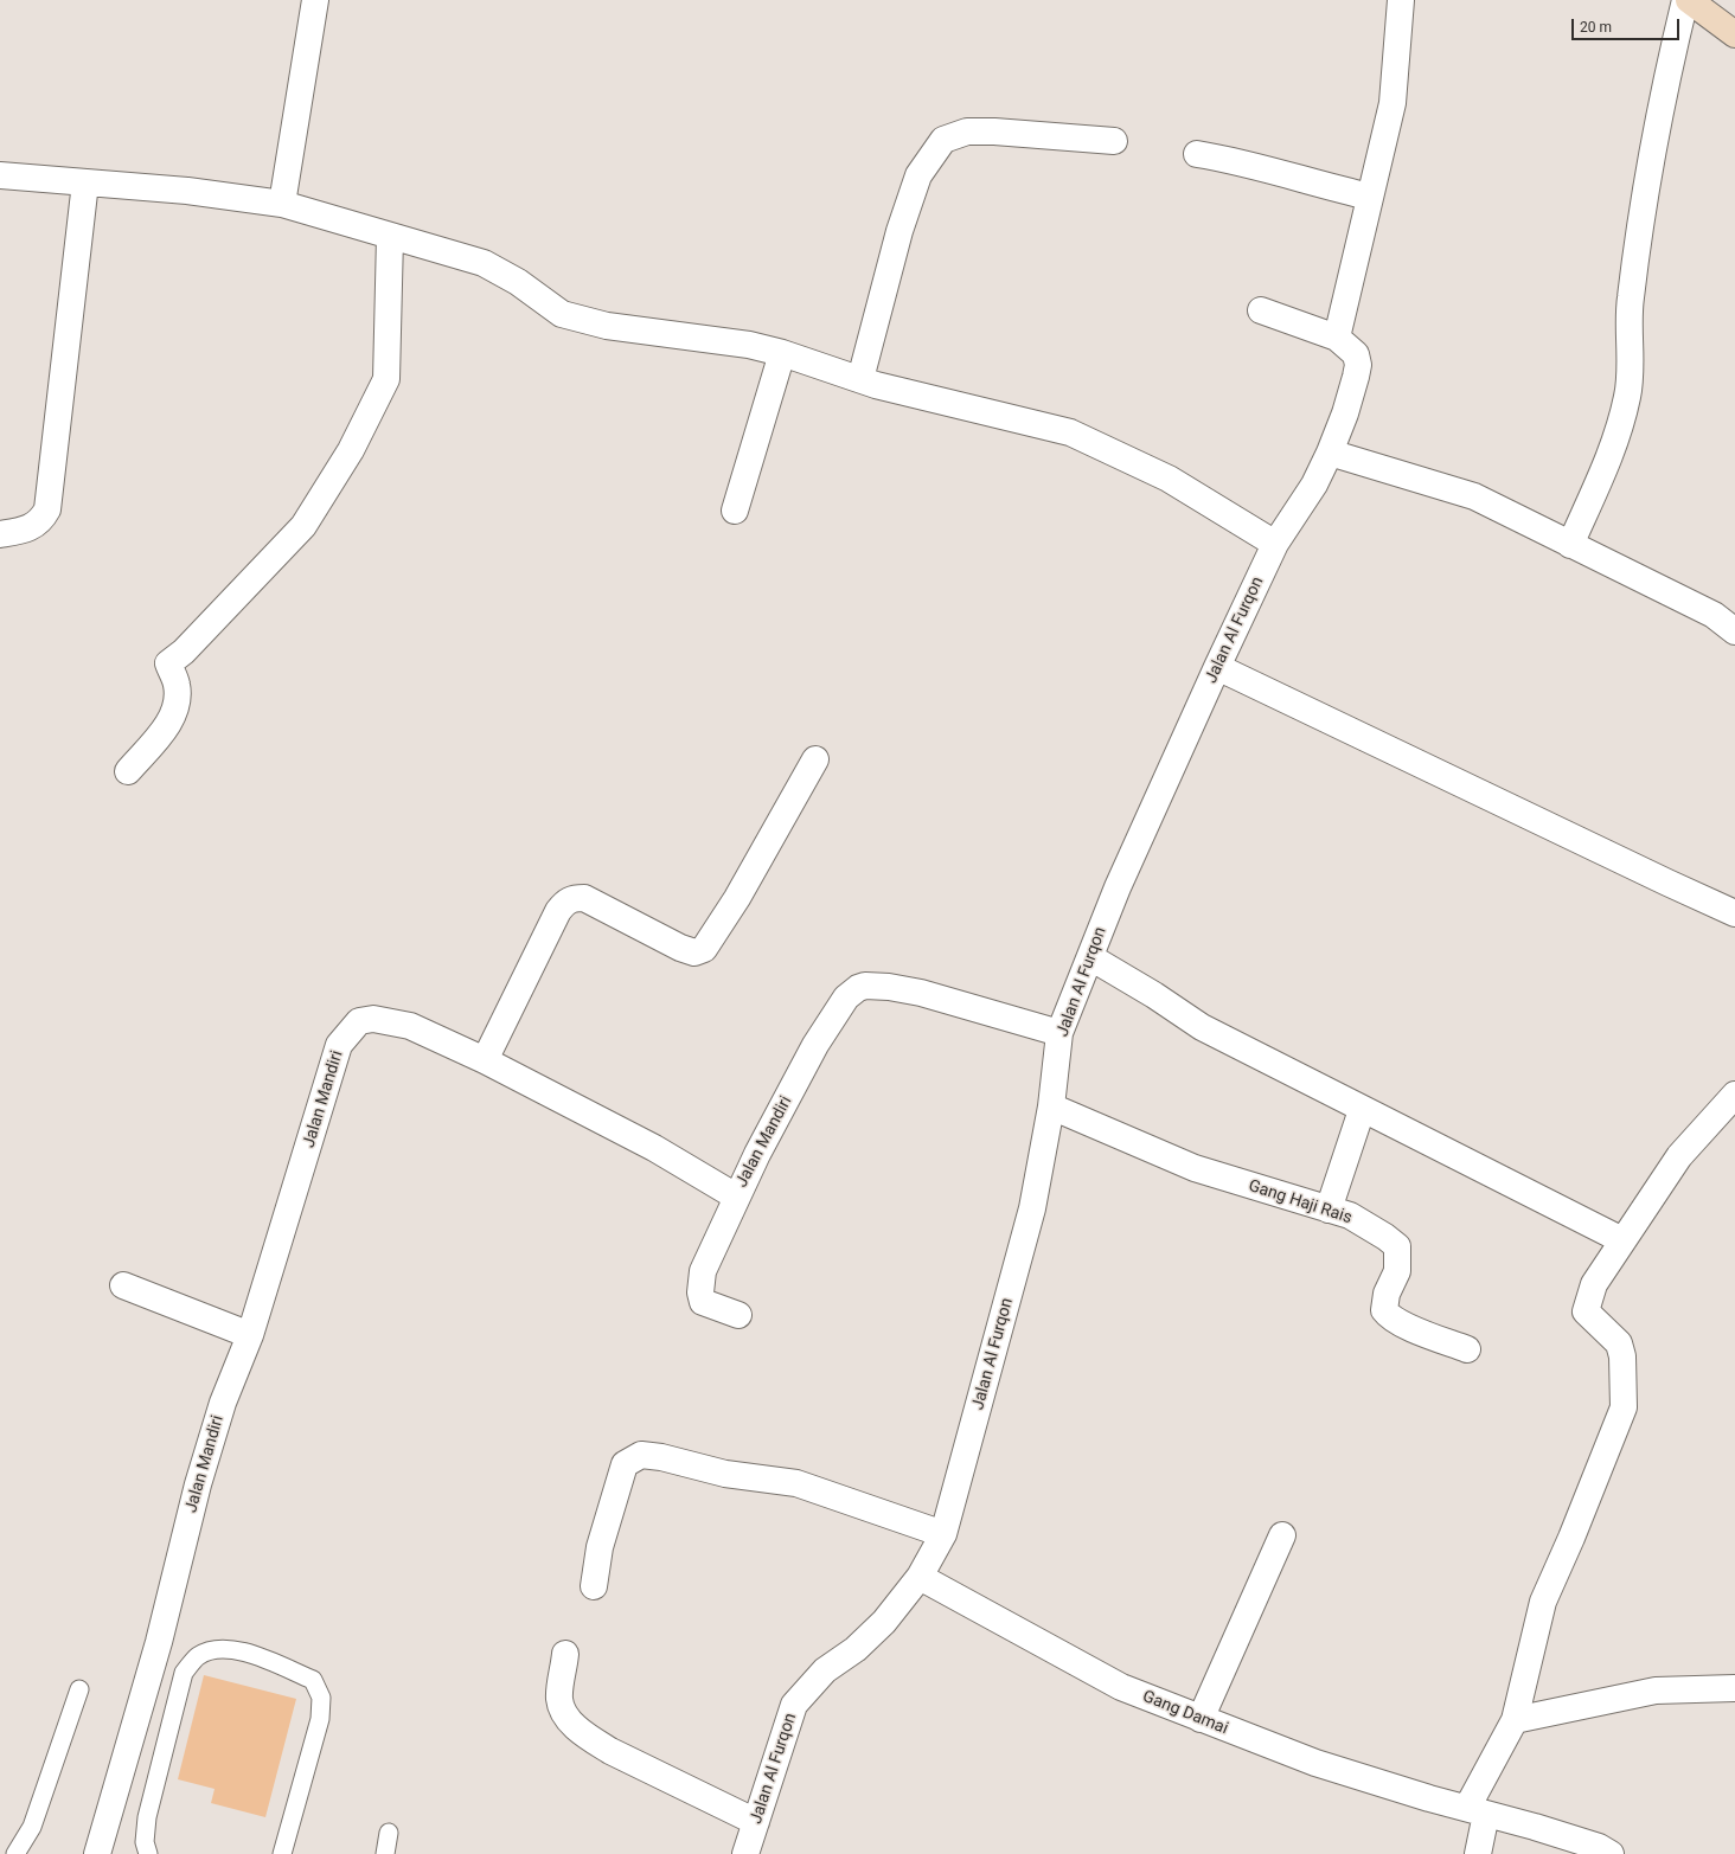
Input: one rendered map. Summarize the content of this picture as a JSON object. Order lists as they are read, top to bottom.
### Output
{
  "streets": {
    "street": [
      "Jalan Al Furqon",
      "Jalan Mandiri",
      "Gang Haji Rais",
      "Gang Damai"
    ]
  },
  "crossings": [
    ["Jalan Al Furqon", "Jalan Mandiri"],
    ["Jalan Al Furqon", "Gang Haji Rais"],
    ["Jalan Al Furqon", "Gang Damai"]
  ],
  "scale_bar": "20 m"
}
